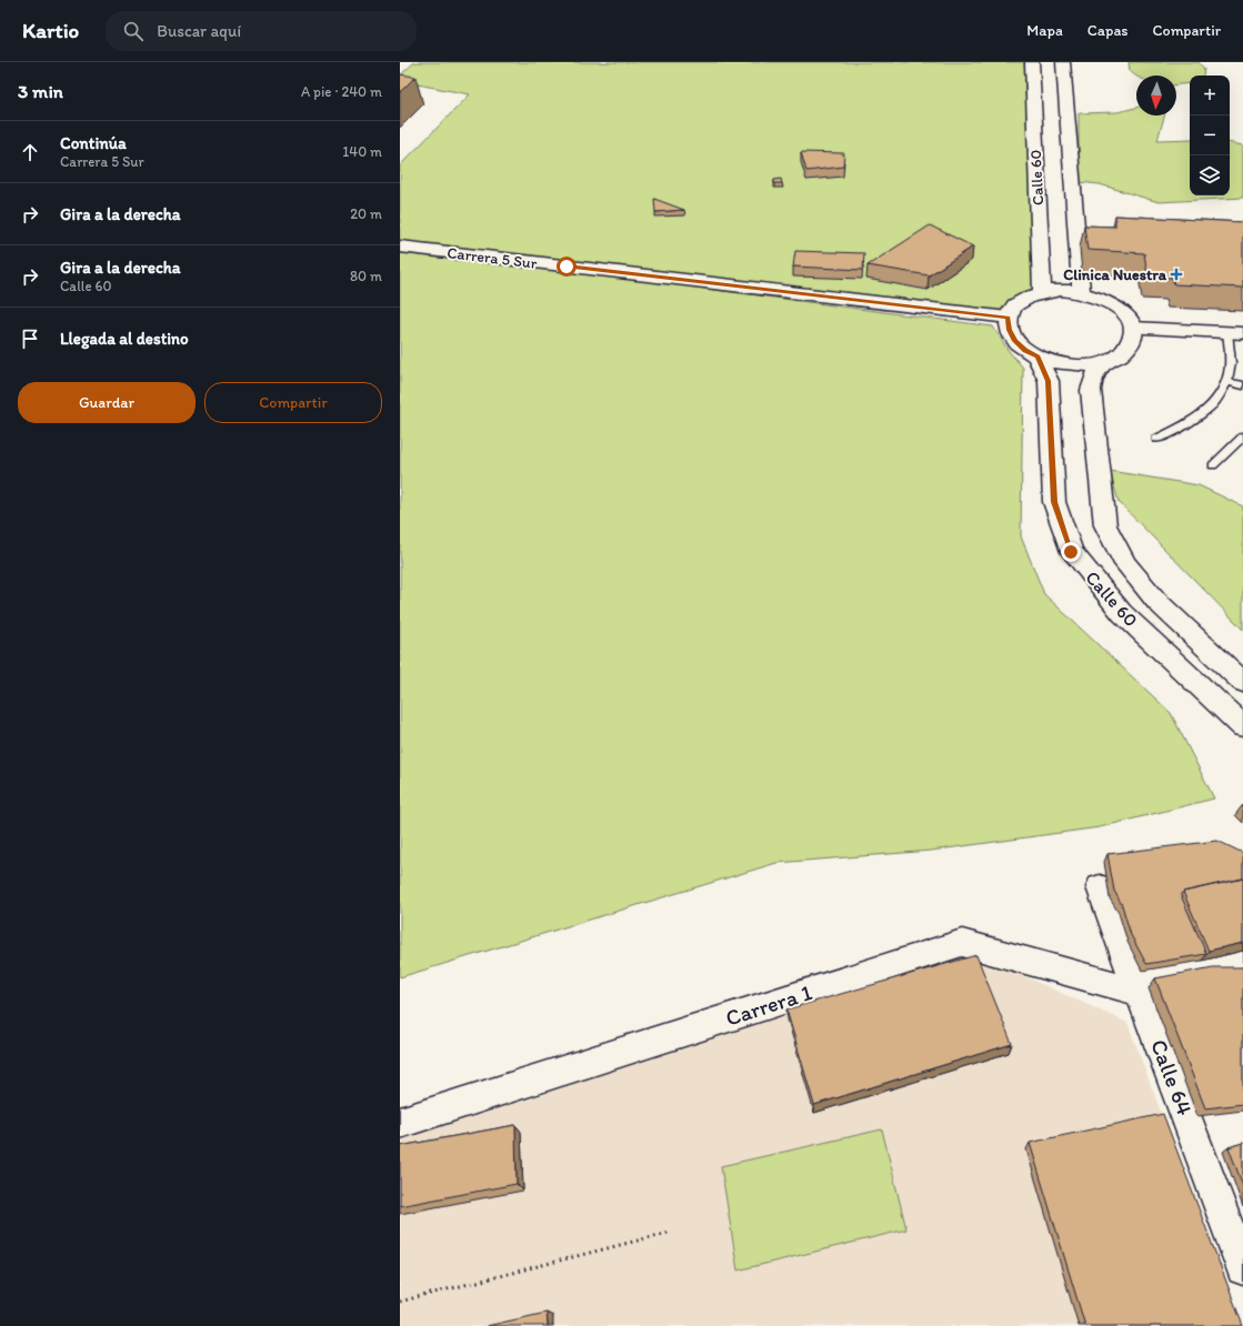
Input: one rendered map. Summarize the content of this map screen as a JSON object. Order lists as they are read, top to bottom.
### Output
{
  "streets": {
    "main road": [
      "Calle 60",
      "Carrera 5 Sur",
      "Carrera 1",
      "Calle 64"
    ]
  },
  "crossings": [
    ["Calle 60", "Carrera 5 Sur"],
    ["Carrera 1", "Calle 64"]
  ],
  "places": {
    "health": ["Clinica Nuestra"]
  },
  "north": "bottom",
  "page": {
    "header": "Kartio",
    "search": "Buscar aquí",
    "nav": ["Mapa", "Capas", "Compartir"],
    "heading": ["3 min", "A pie · 240 m"],
    "map_buttons": ["+", "−"],
    "list": [
      ["Continúa", "Carrera 5 Sur", "140 m"],
      ["Gira a la derecha", "20 m"],
      ["Gira a la derecha", "Calle 60", "80 m"],
      "Llegada al destino"
    ],
    "buttons": ["Guardar", "Compartir"]
  }
}
